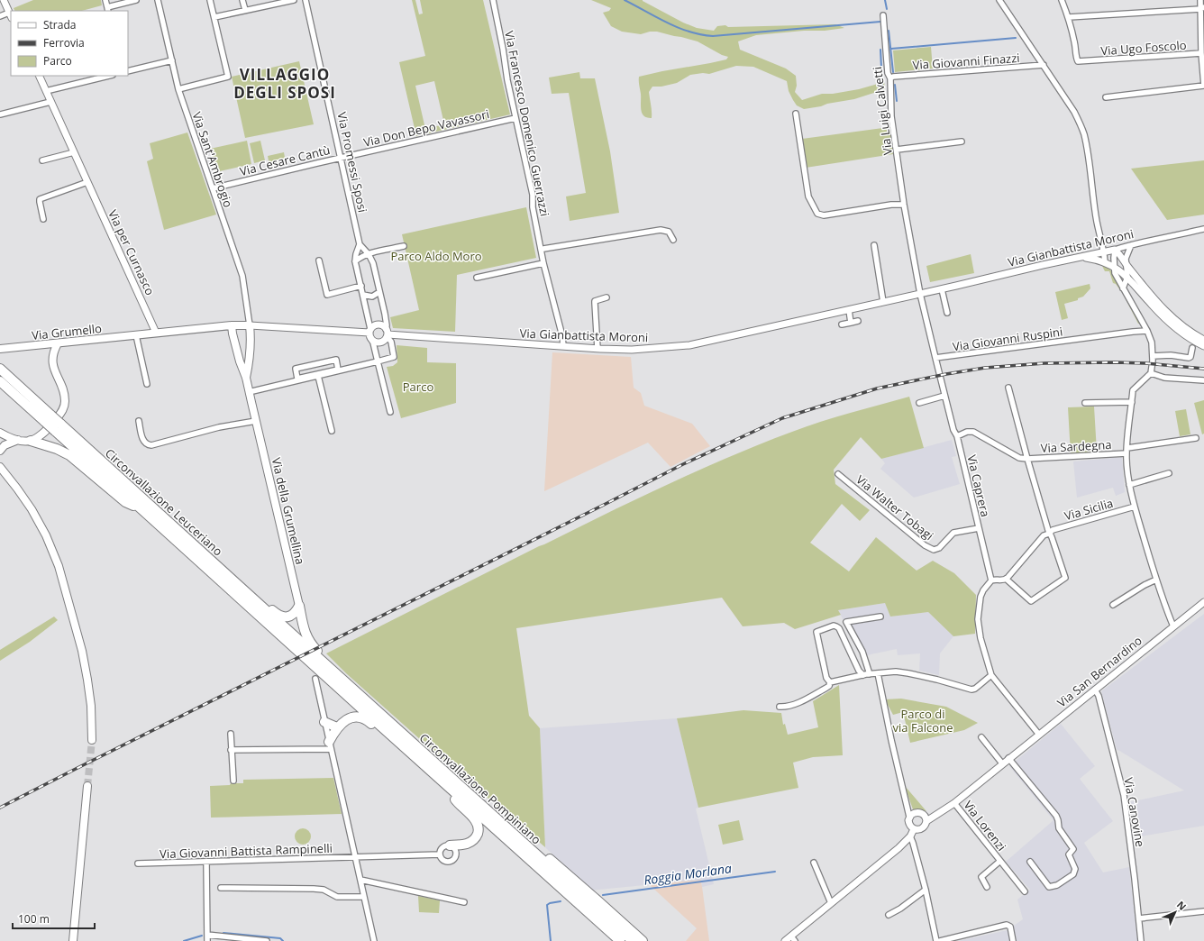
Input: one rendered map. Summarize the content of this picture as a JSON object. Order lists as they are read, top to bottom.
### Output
{
  "streets": {
    "highway": ["Circonvallazione Leuceriano", "Circonvallazione Pompiniano"],
    "main road": [
      "Via Gianbattista Moroni",
      "Via per Curnasco",
      "Via Grumello",
      "Via della Grumellina",
      "Via San Bernardino"
    ],
    "street": [
      "Via Ugo Foscolo",
      "Via Giovanni Finazzi",
      "Via Luigi Calvetti",
      "Via Francesco Domenico Guerrazzi",
      "Via Don Bepo Vavassori",
      "Via Sant'Ambrogio",
      "Via Cesare Cantù",
      "Via Promessi Sposi",
      "Via Giovanni Ruspini",
      "Via Sardegna",
      "Via Caprera",
      "Via Walter Tobagi",
      "Via Sicilia",
      "Via Canovine",
      "Via Lorenzi",
      "Via Giovanni Battista Rampinelli"
    ]
  },
  "crossings": [
    ["Via Giovanni Finazzi", "Via Luigi Calvetti"],
    ["Via Giovanni Finazzi", "Via Gianbattista Moroni"],
    ["Via Luigi Calvetti", "Via Gianbattista Moroni"],
    ["Via Francesco Domenico Guerrazzi", "Via Don Bepo Vavassori"],
    ["Via Francesco Domenico Guerrazzi", "Via Gianbattista Moroni"],
    ["Via Don Bepo Vavassori", "Via Cesare Cantù"],
    ["Via Don Bepo Vavassori", "Via Promessi Sposi"],
    ["Via Sant'Ambrogio", "Via Cesare Cantù"],
    ["Via Sant'Ambrogio", "Via Gianbattista Moroni"],
    ["Via Sant'Ambrogio", "Via Grumello"],
    ["Via Sant'Ambrogio", "Via della Grumellina"],
    ["Via Cesare Cantù", "Via Promessi Sposi"],
    ["Via Promessi Sposi", "Via Gianbattista Moroni"],
    ["Via Gianbattista Moroni", "Via Grumello"],
    ["Via Gianbattista Moroni", "Via della Grumellina"],
    ["Via per Curnasco", "Via Grumello"],
    ["Via Grumello", "Via della Grumellina"],
    ["Via Giovanni Ruspini", "Via Caprera"],
    ["Via Sardegna", "Via Caprera"],
    ["Via Sardegna", "Via Sicilia"],
    ["Via Caprera", "Via Walter Tobagi"],
    ["Circonvallazione Leuceriano", "Circonvallazione Pompiniano"],
    ["Via San Bernardino", "Via Canovine"],
    ["Via San Bernardino", "Via Lorenzi"]
  ],
  "districts": ["VILLAGGIO DEGLI SPOSI"],
  "water": ["Roggia Morlana"],
  "parks": ["Parco Aldo Moro", "Parco", "Parco di via Falcone"],
  "legend": ["Strada", "Ferrovia", "Parco"],
  "scale_bar": "100 m",
  "north": "top right"
}
